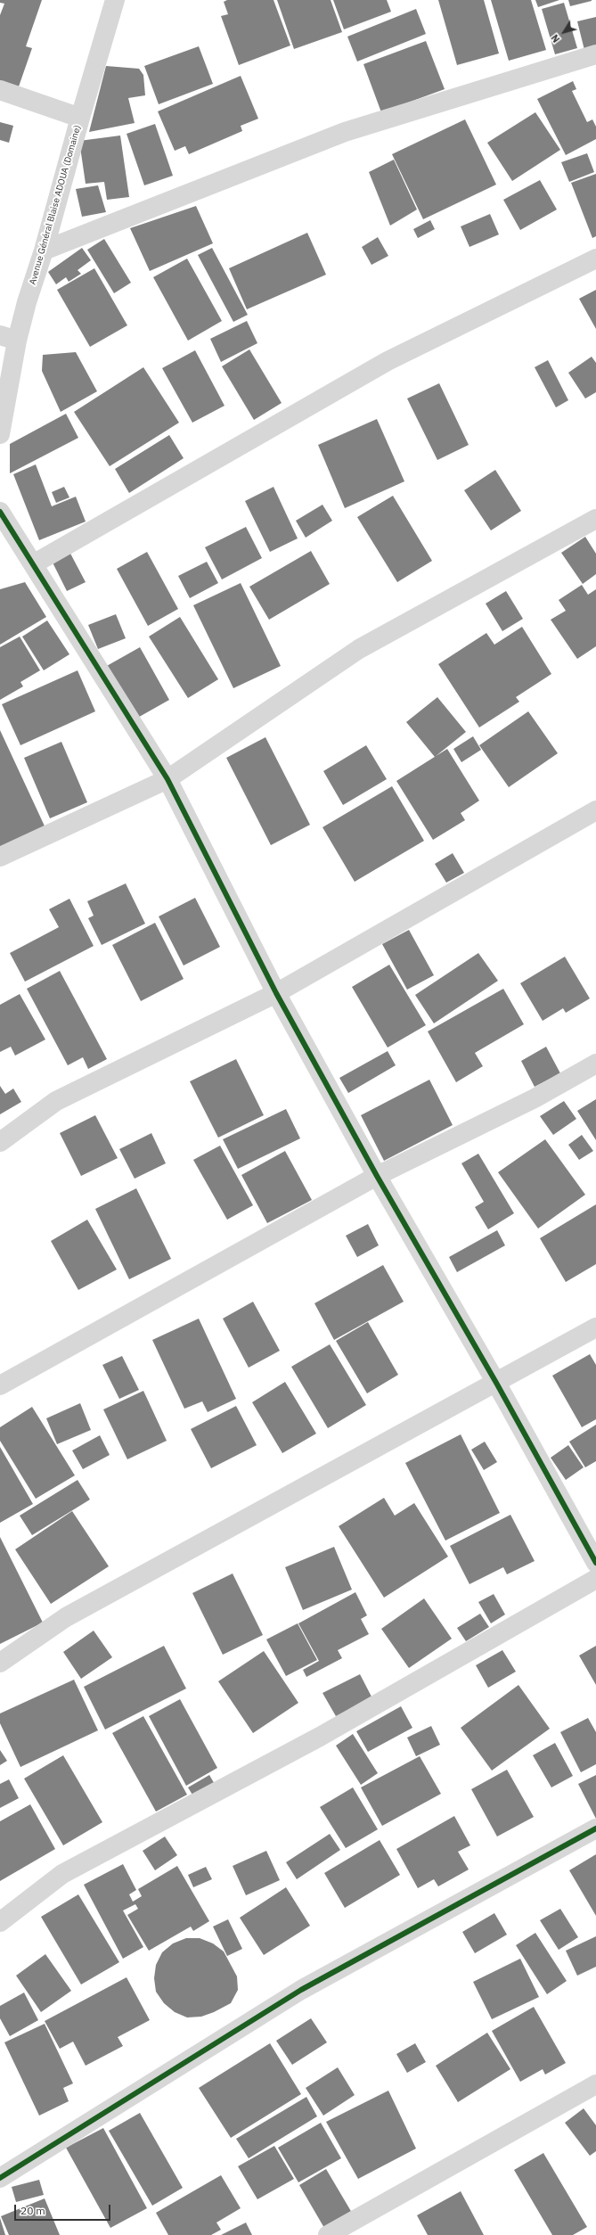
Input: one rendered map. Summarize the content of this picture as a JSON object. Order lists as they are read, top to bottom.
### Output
{
  "streets": {
    "street": ["Avenue Général Blaise ADOUA (Domaine)"]
  },
  "scale_bar": "20 m",
  "north": "bottom left"
}
